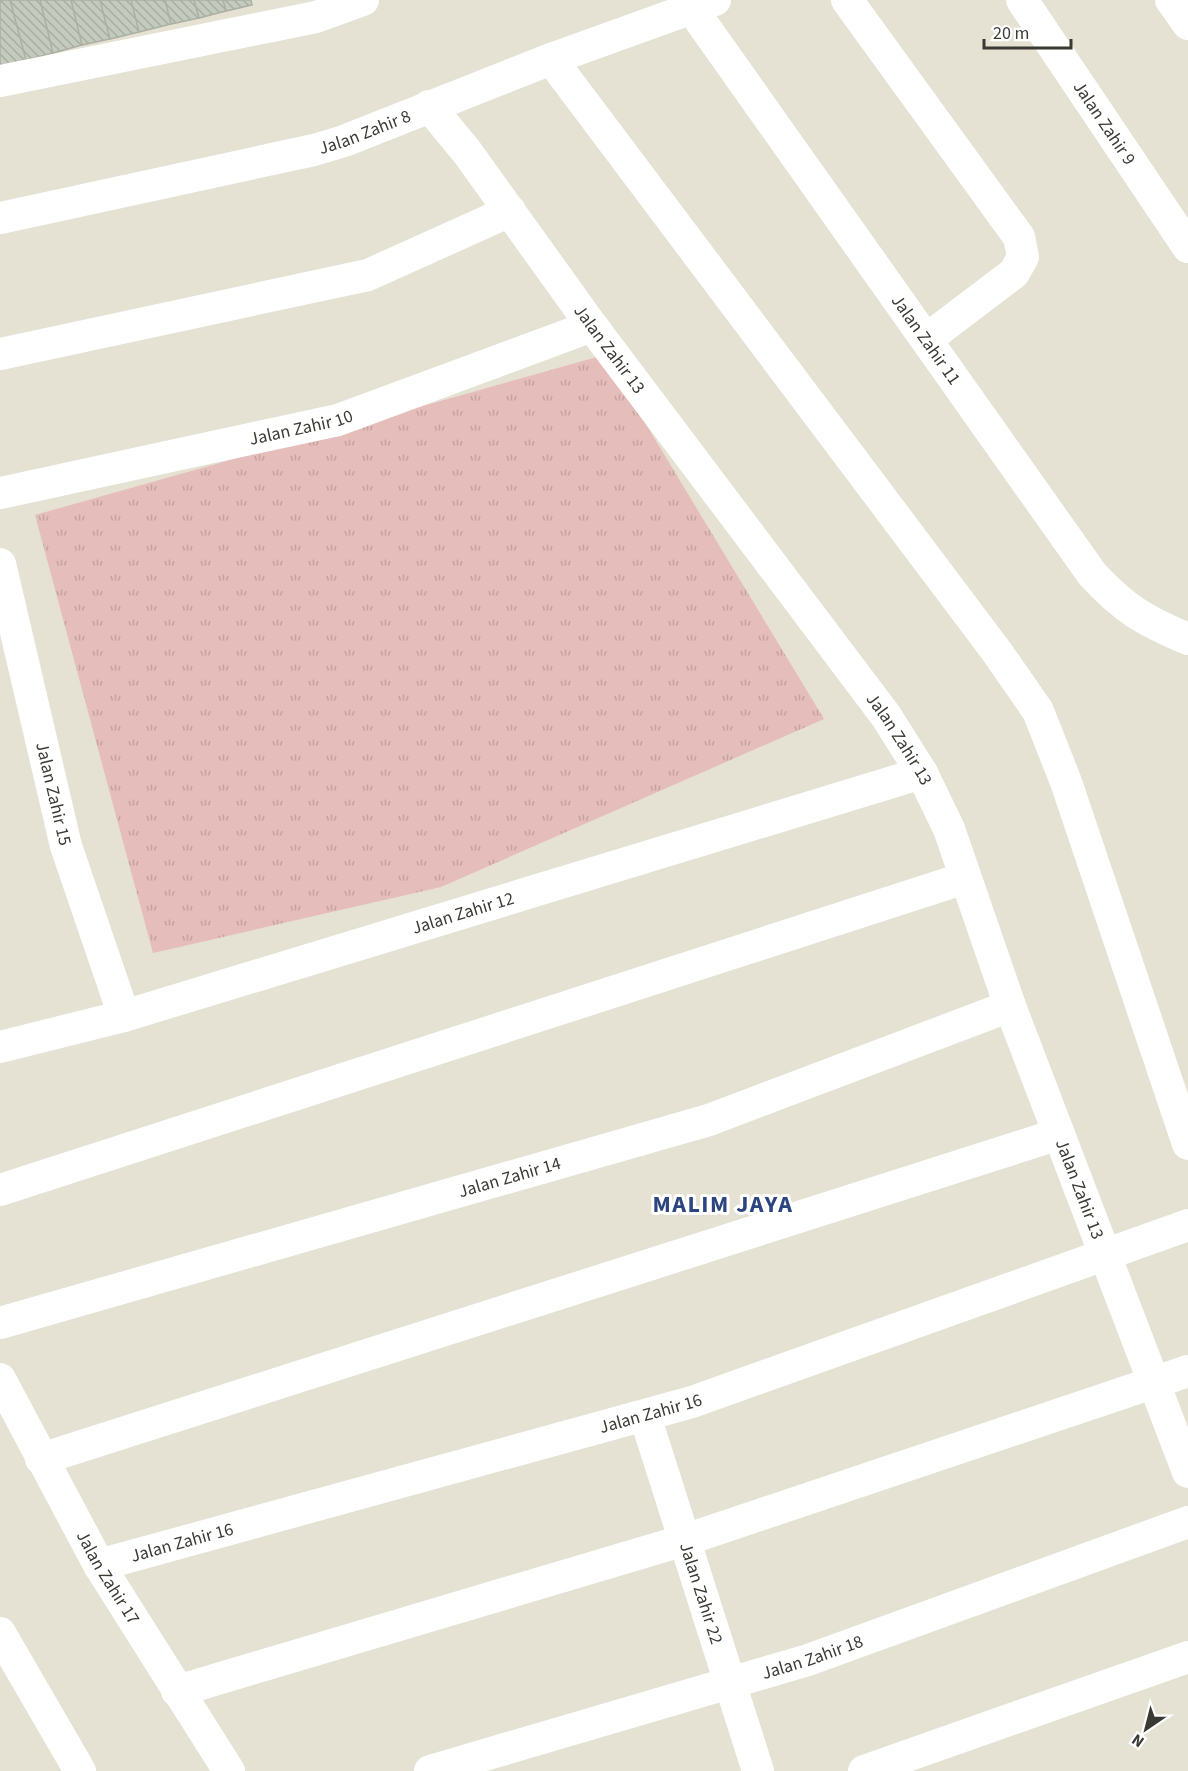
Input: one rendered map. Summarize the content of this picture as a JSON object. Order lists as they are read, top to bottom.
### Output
{
  "streets": {
    "street": [
      "Jalan Zahir 9",
      "Jalan Zahir 8",
      "Jalan Zahir 11",
      "Jalan Zahir 13",
      "Jalan Zahir 10",
      "Jalan Zahir 15",
      "Jalan Zahir 12",
      "Jalan Zahir 14",
      "Jalan Zahir 16",
      "Jalan Zahir 17",
      "Jalan Zahir 22",
      "Jalan Zahir 18"
    ]
  },
  "crossings": [
    ["Jalan Zahir 8", "Jalan Zahir 11"],
    ["Jalan Zahir 8", "Jalan Zahir 13"],
    ["Jalan Zahir 13", "Jalan Zahir 10"],
    ["Jalan Zahir 13", "Jalan Zahir 12"],
    ["Jalan Zahir 13", "Jalan Zahir 14"],
    ["Jalan Zahir 13", "Jalan Zahir 16"],
    ["Jalan Zahir 15", "Jalan Zahir 12"],
    ["Jalan Zahir 16", "Jalan Zahir 17"],
    ["Jalan Zahir 16", "Jalan Zahir 22"],
    ["Jalan Zahir 22", "Jalan Zahir 18"]
  ],
  "districts": ["MALIM JAYA"],
  "scale_bar": "20 m",
  "north": "bottom left"
}
